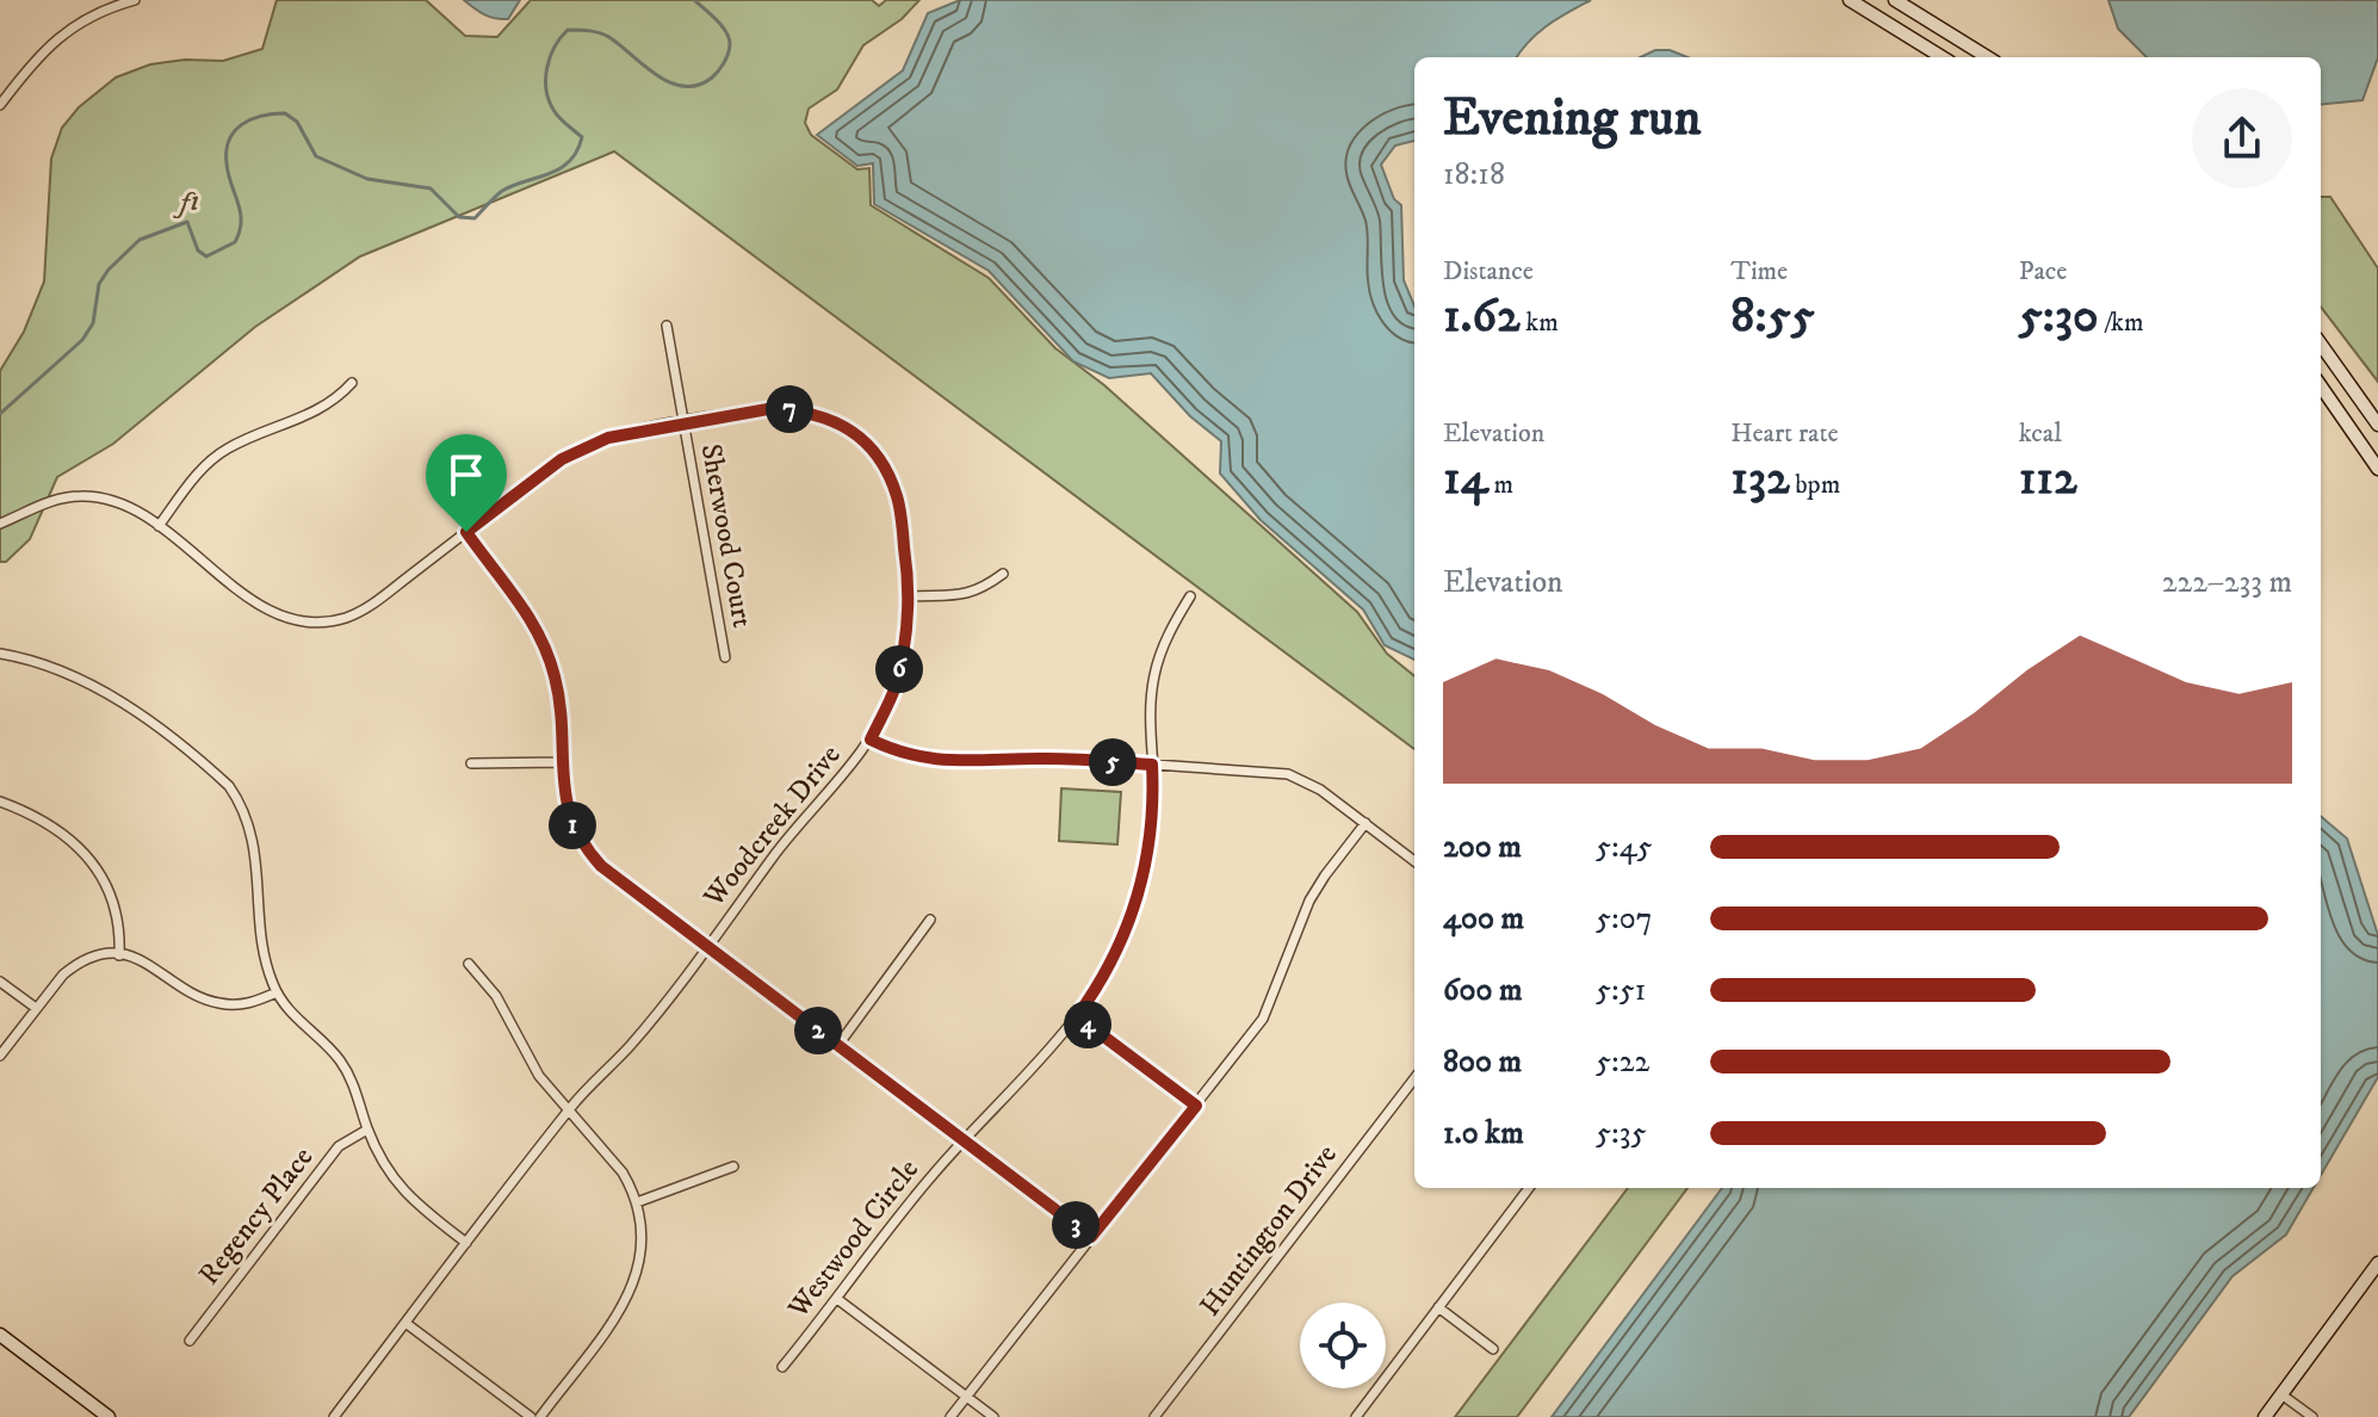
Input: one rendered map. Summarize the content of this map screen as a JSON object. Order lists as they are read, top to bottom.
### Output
{
  "streets": {
    "street": [
      "Sherwood Court",
      "Woodcreek Drive",
      "Regency Place",
      "Huntington Drive",
      "Westwood Circle"
    ]
  },
  "crossings": [
    ["Sherwood Court", "Woodcreek Drive"]
  ],
  "parks": ["f1"],
  "page": {
    "heading": ["Evening run", "18:18"],
    "stats": [
      ["Distance", "1.62 km"],
      ["Time", "8:55"],
      ["Pace", "5:30 /km"],
      ["Elevation", "14 m"],
      ["Heart rate", "132 bpm"],
      ["kcal", "112"]
    ],
    "pins": [
      "7",
      "6",
      "5",
      "1",
      "4",
      "2",
      "3"
    ],
    "chart": ["Elevation", "222–233 m"],
    "list": [
      {
        "name": "200 m",
        "note": "5:45"
      },
      {
        "name": "400 m",
        "note": "5:07"
      },
      {
        "name": "600 m",
        "note": "5:51"
      },
      {
        "name": "800 m",
        "note": "5:22"
      },
      {
        "name": "1.0 km",
        "note": "5:35"
      }
    ]
  }
}
